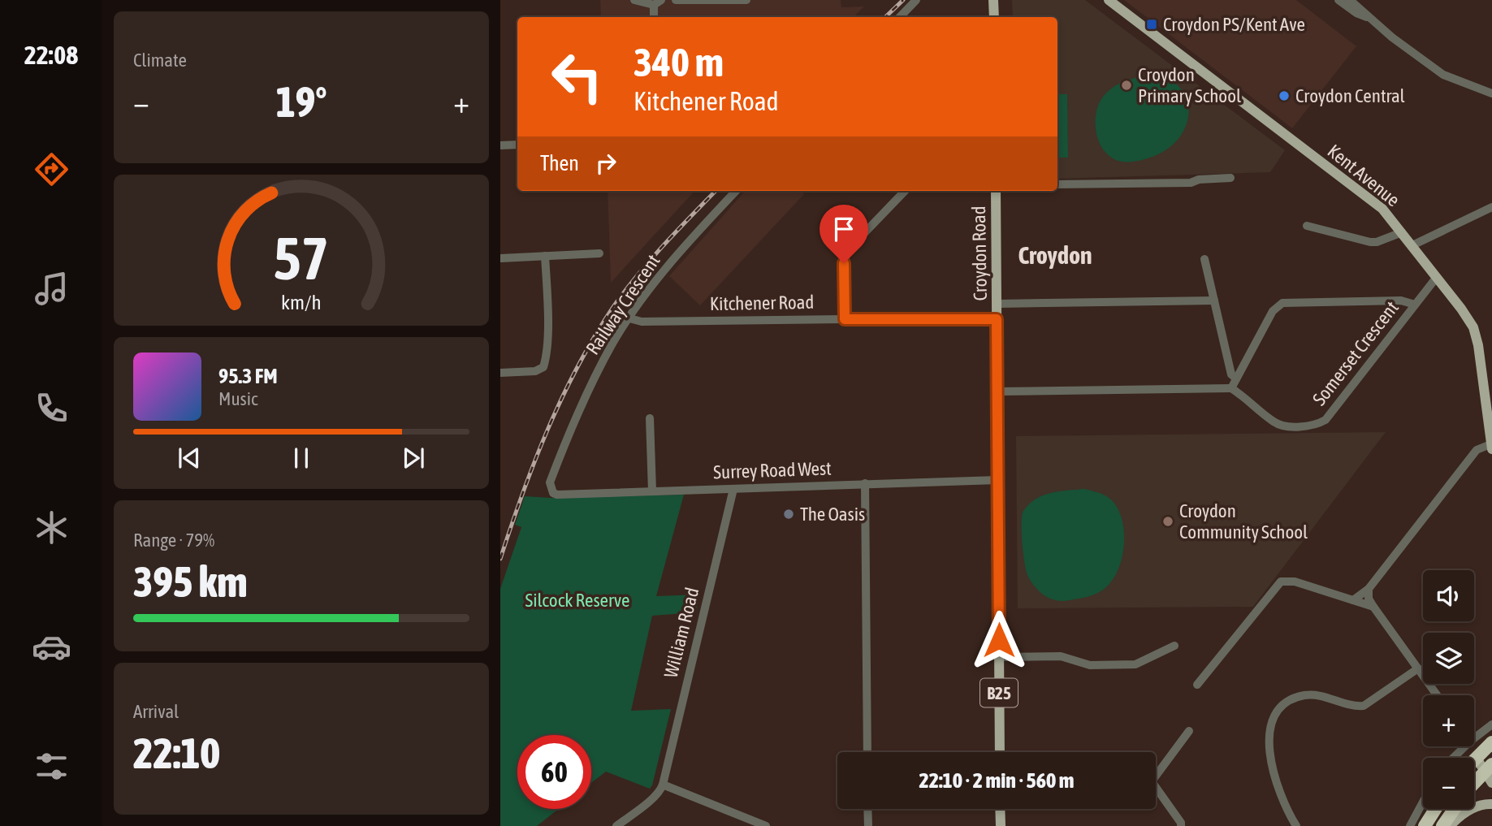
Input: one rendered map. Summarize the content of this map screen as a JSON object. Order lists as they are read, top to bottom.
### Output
{
  "streets": {
    "main road": ["Kent Avenue", "Croydon Road", "B25"],
    "street": [
      "Kitchener Road",
      "Railway Crescent",
      "Somerset Crescent",
      "Surrey Road West",
      "William Road"
    ]
  },
  "crossings": [
    ["Kent Avenue", "Somerset Crescent"],
    ["Croydon Road", "Kitchener Road"],
    ["Croydon Road", "Surrey Road West"],
    ["Kitchener Road", "Railway Crescent"],
    ["Railway Crescent", "Surrey Road West"],
    ["Surrey Road West", "William Road"]
  ],
  "districts": ["Croydon"],
  "parks": ["Silcock Reserve"],
  "places": {
    "transit": ["Croydon PS/Kent Ave"],
    "other": [
      "Croydon Primary School",
      "Croydon Central",
      "The Oasis",
      "Croydon Community School"
    ]
  },
  "page": {
    "tabs": "22:08",
    "tile": [
      "Climate",
      ["Range · 79%", "395 km"],
      ["Arrival", "22:10"]
    ],
    "turn": ["340 m", "Kitchener Road"],
    "heat": ["−", "19°", "+"],
    "then": "Then",
    "song": ["95.3 FM", "Music"],
    "map_buttons": ["+", "−"],
    "limit": "60",
    "trip": "22:10 · 2 min · 560 m",
    "gauge": ["57", "km/h"]
  }
}
